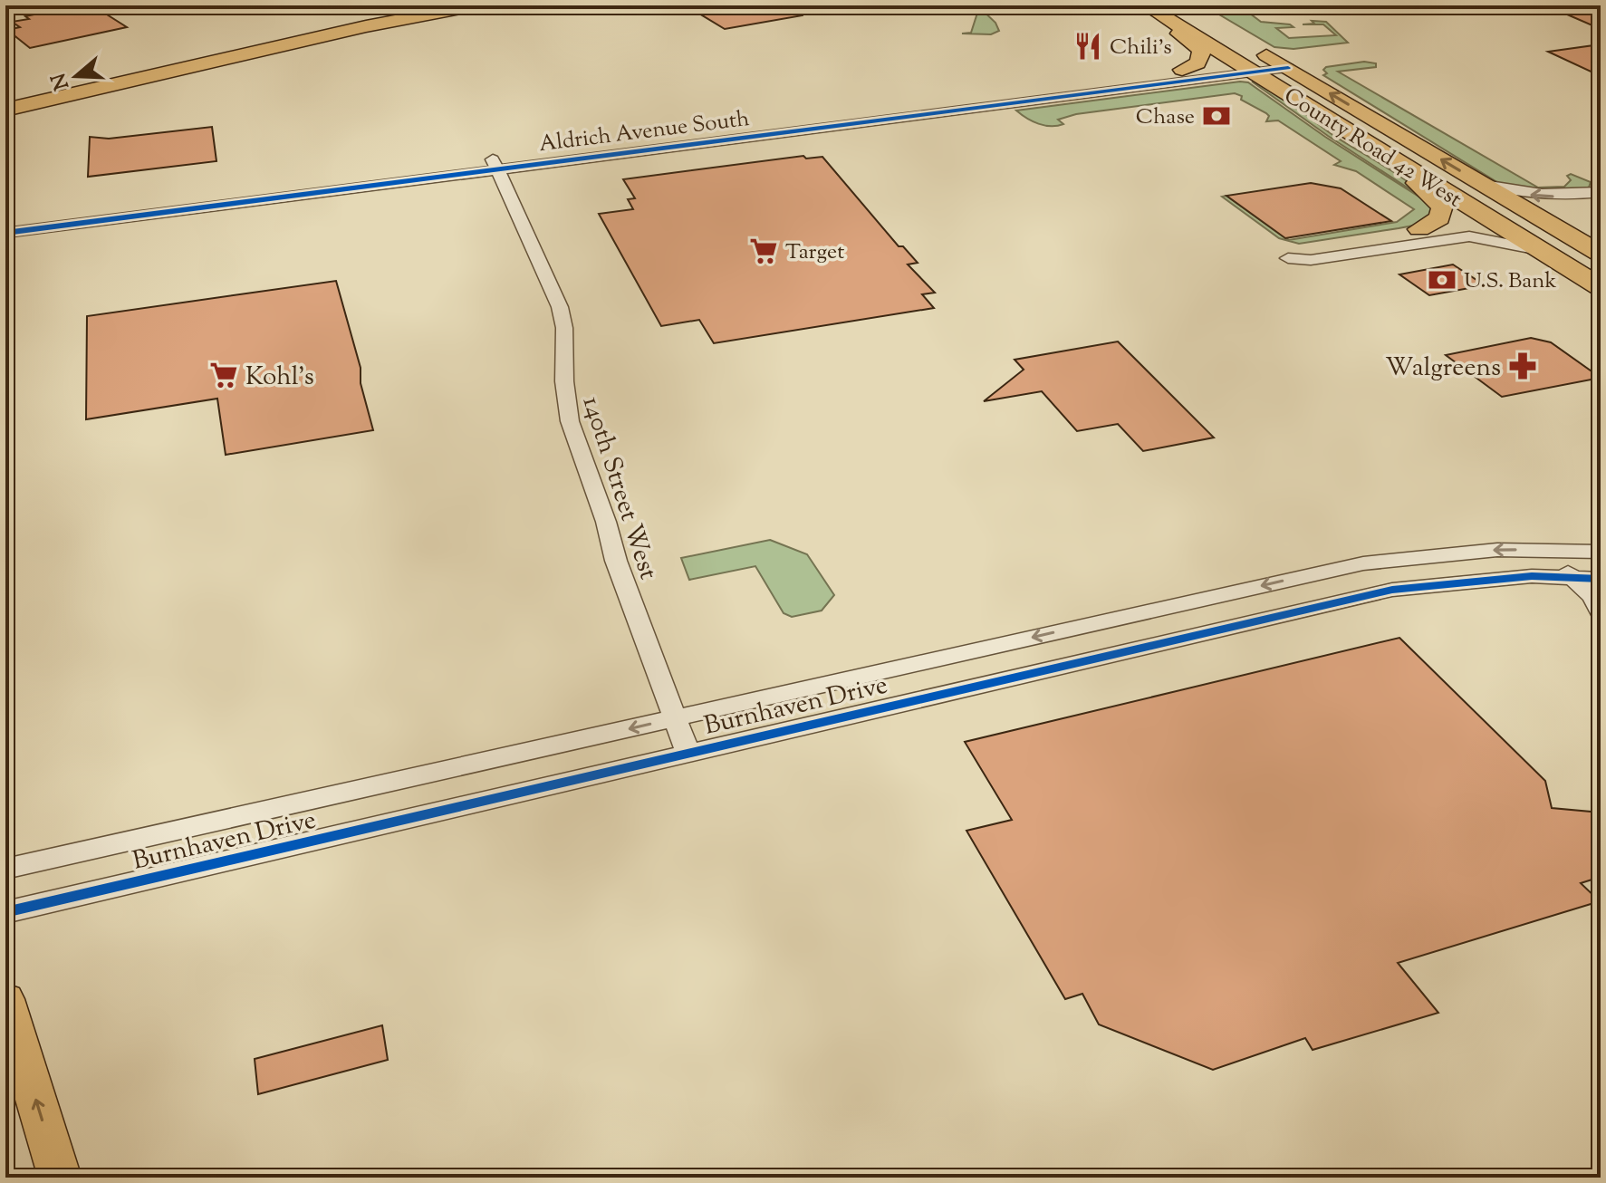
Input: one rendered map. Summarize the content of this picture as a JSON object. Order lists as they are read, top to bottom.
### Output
{
  "streets": {
    "highway": ["County Road 42 West"],
    "street": ["Aldrich Avenue South", "140th Street West", "Burnhaven Drive"]
  },
  "crossings": [
    ["Aldrich Avenue South", "County Road 42 West"],
    ["Aldrich Avenue South", "140th Street West"],
    ["140th Street West", "Burnhaven Drive"]
  ],
  "places": {
    "restaurant": ["Chili's"],
    "bank": ["Chase", "U.S. Bank"],
    "supermarket": ["Target", "Kohl's"],
    "pharmacy": ["Walgreens"]
  },
  "north": "left"
}
